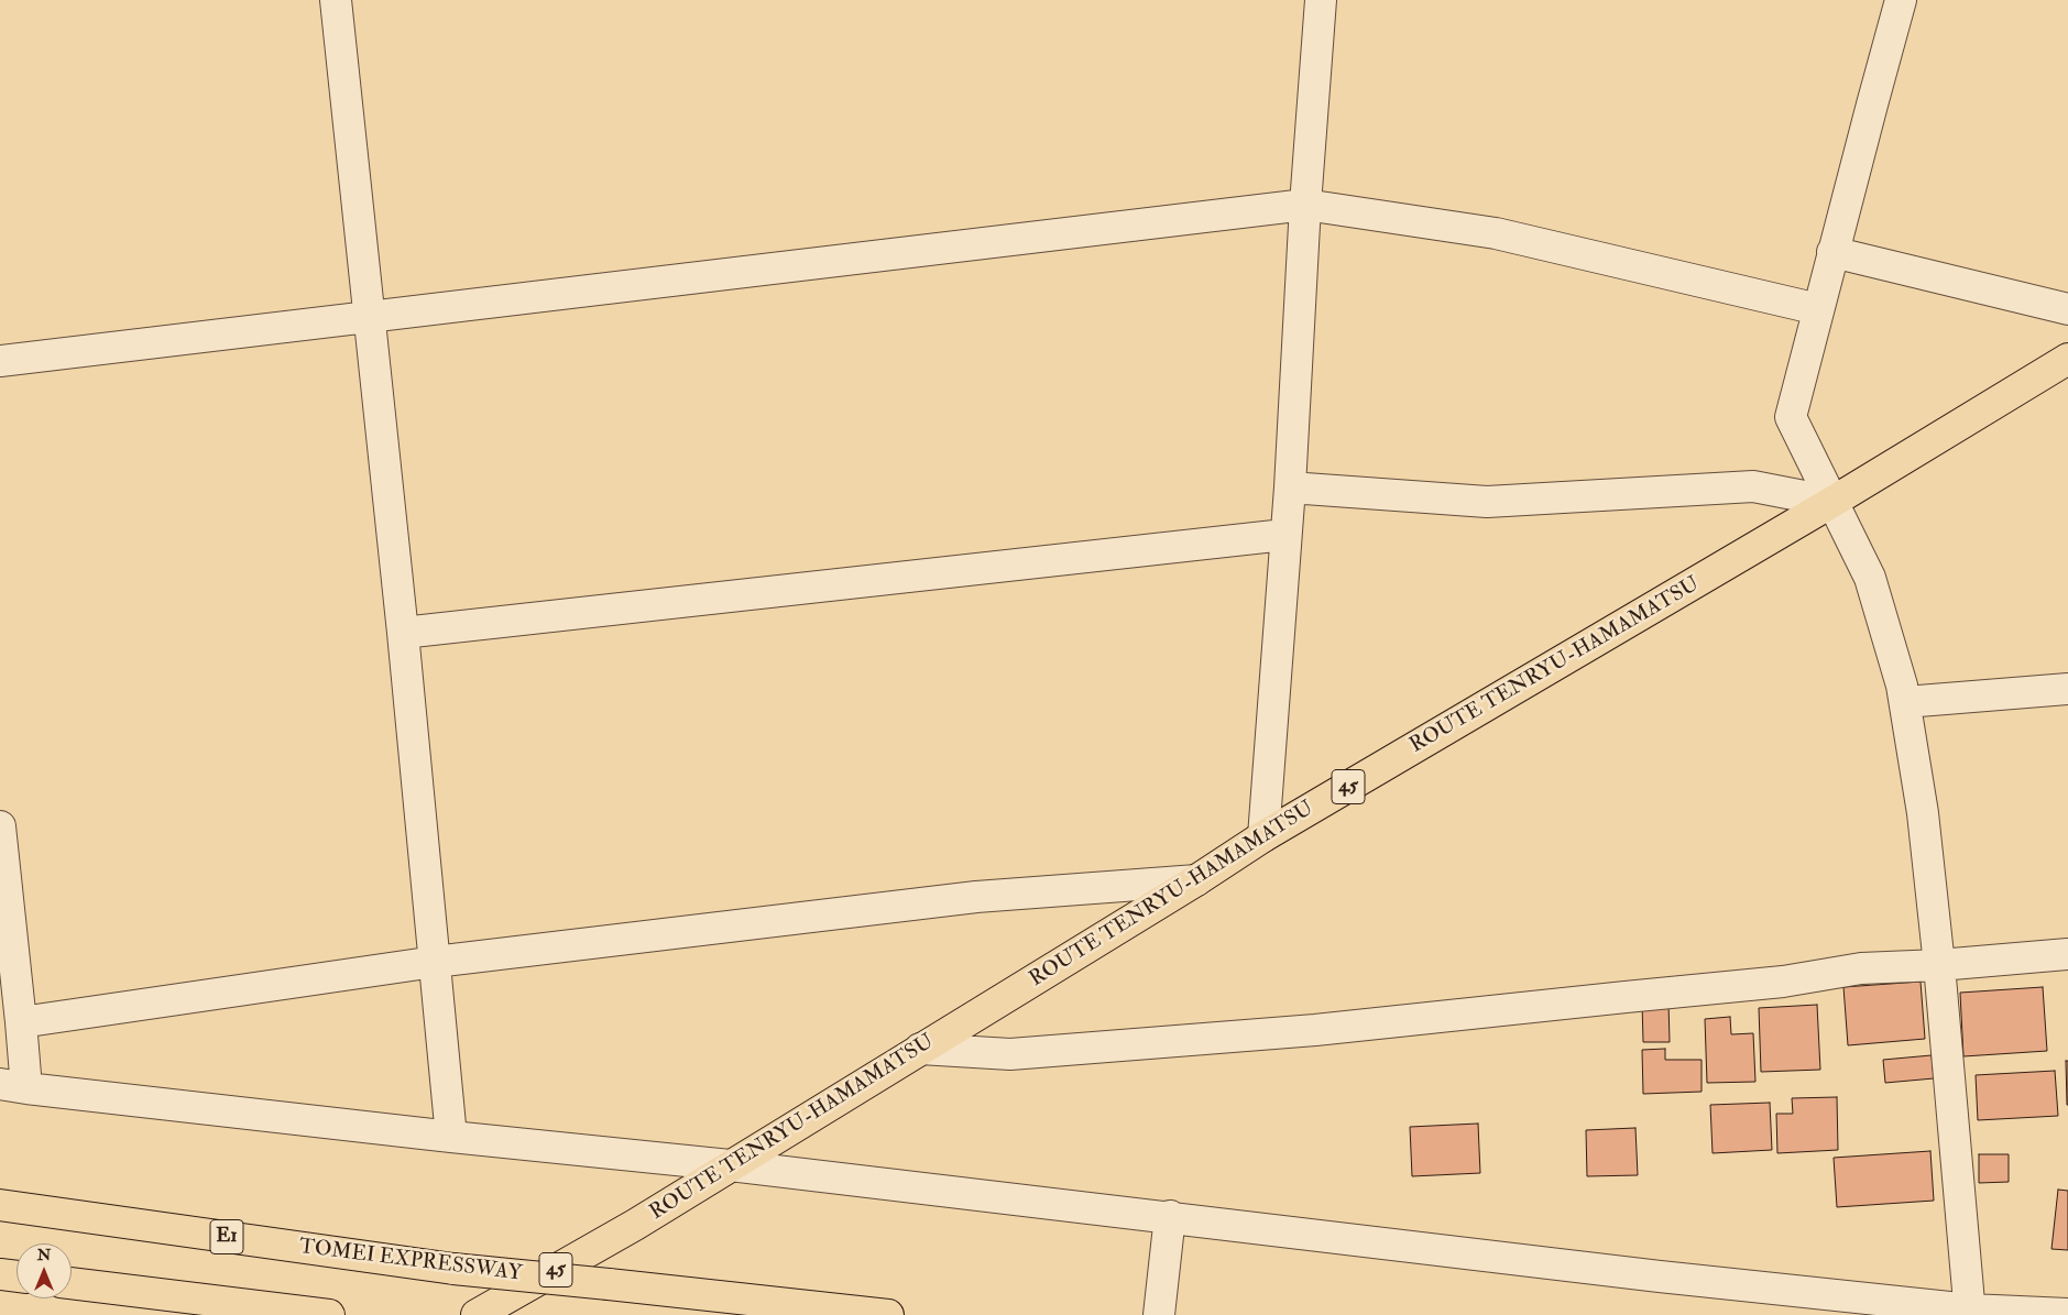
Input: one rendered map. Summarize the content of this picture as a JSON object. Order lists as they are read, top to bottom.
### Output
{
  "streets": {
    "main road": [
      "ROUTE TENRYU-HAMAMATSU",
      "45",
      "E1",
      "TOMEI EXPRESSWAY"
    ]
  },
  "north": "top"
}
